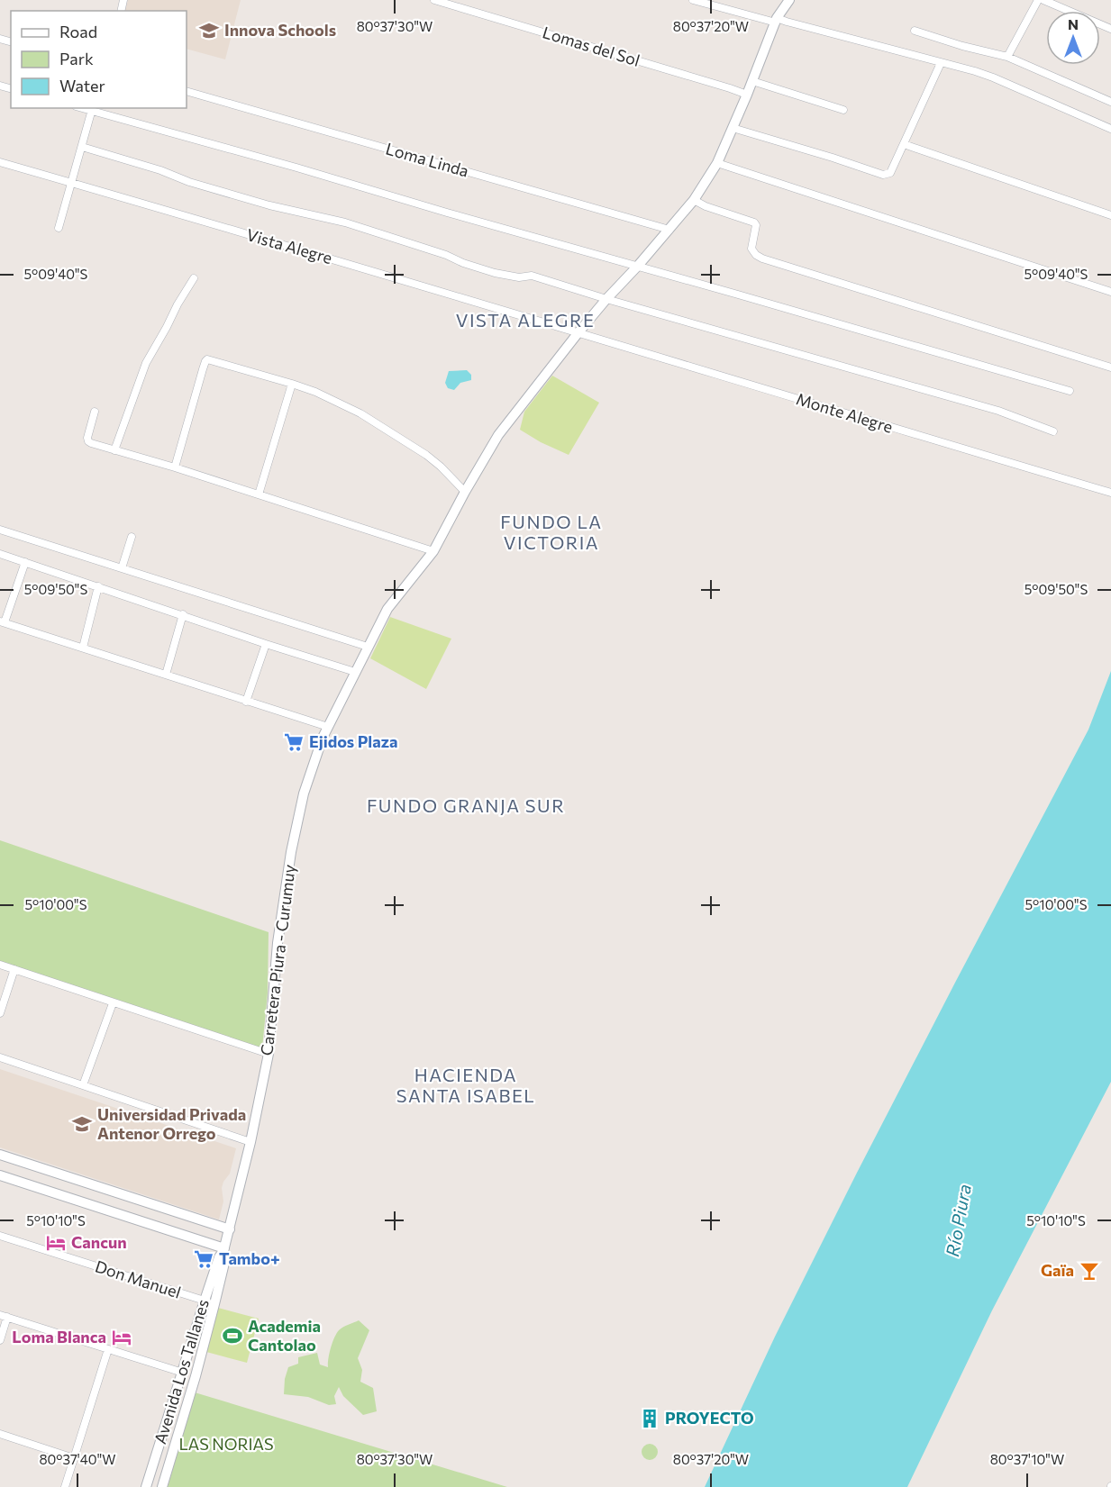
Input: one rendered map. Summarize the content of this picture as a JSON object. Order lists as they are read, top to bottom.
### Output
{
  "streets": {
    "main road": ["Carretera Piura - Curumuy", "Avenida Los Tallanes"],
    "street": [
      "Lomas del Sol",
      "Loma Linda",
      "Vista Alegre",
      "Monte Alegre",
      "Don Manuel"
    ]
  },
  "crossings": [
    ["Lomas del Sol", "Carretera Piura - Curumuy"],
    ["Loma Linda", "Carretera Piura - Curumuy"],
    ["Vista Alegre", "Monte Alegre"],
    ["Vista Alegre", "Carretera Piura - Curumuy"],
    ["Monte Alegre", "Carretera Piura - Curumuy"],
    ["Carretera Piura - Curumuy", "Avenida Los Tallanes"],
    ["Don Manuel", "Avenida Los Tallanes"]
  ],
  "districts": [
    "VISTA ALEGRE",
    "FUNDO LA VICTORIA",
    "FUNDO GRANJA SUR",
    "HACIENDA SANTA ISABEL"
  ],
  "water": ["Río Piura"],
  "parks": ["LAS NORIAS"],
  "places": {
    "school or university": ["Innova Schools", "Universidad Privada Antenor Orrego"],
    "supermarket": ["Ejidos Plaza", "Tambo+"],
    "hotel": ["Cancun", "Loma Blanca"],
    "bar": ["Gaïa"],
    "sports": ["Academia Cantolao"],
    "building": ["PROYECTO"]
  },
  "legend": ["Road", "Park", "Water"],
  "north": "top",
  "coordinates": [
    "80°37'30\"W",
    "80°37'20\"W",
    "5°09'40\"S",
    "5°09'50\"S",
    "5°10'00\"S",
    "5°10'10\"S",
    "80°37'40\"W",
    "80°37'10\"W"
  ]
}
